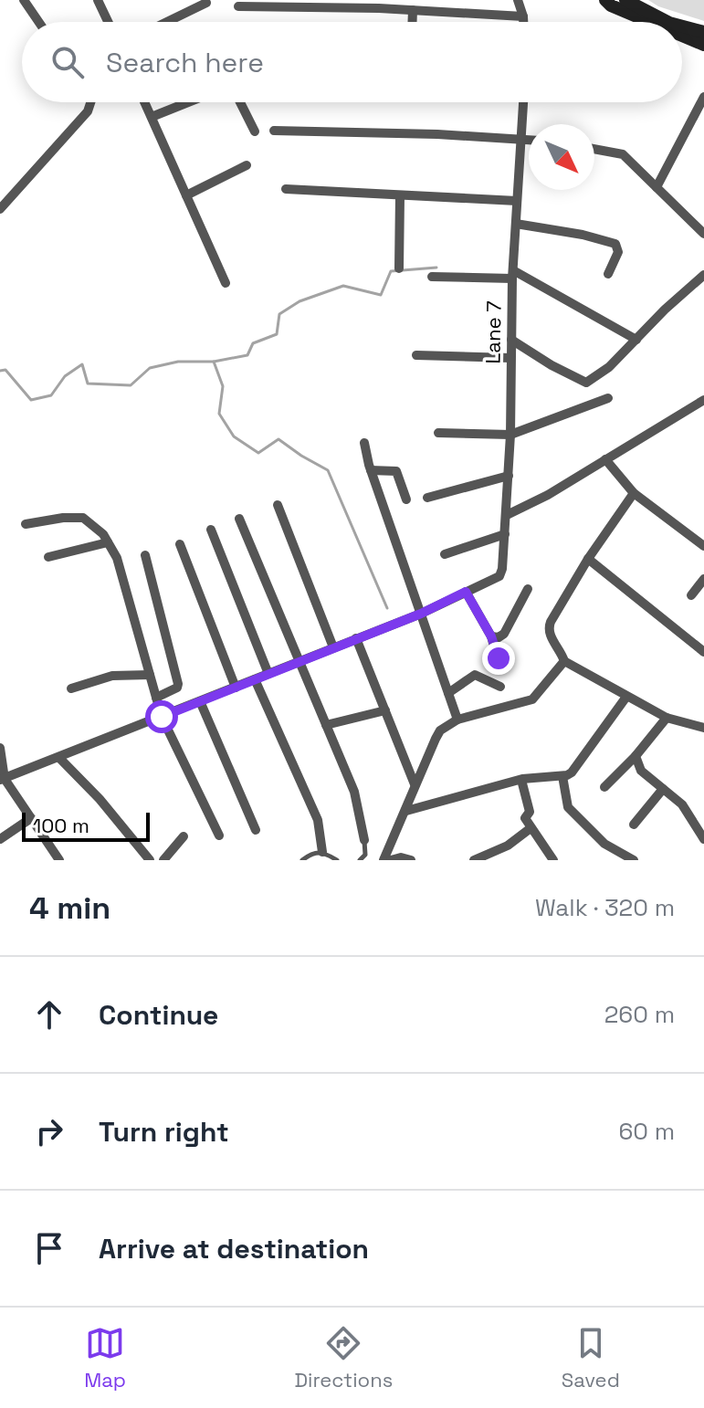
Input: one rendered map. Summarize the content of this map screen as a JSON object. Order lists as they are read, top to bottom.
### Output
{
  "streets": {
    "street": ["Lane 7"]
  },
  "scale_bar": "100 m",
  "north": "bottom right",
  "page": {
    "search": "Search here",
    "scale": "100 m",
    "heading": ["4 min", "Walk · 320 m"],
    "list": [
      ["Continue", "260 m"],
      ["Turn right", "60 m"],
      "Arrive at destination"
    ],
    "nav": ["Map", "Directions", "Saved"]
  }
}
